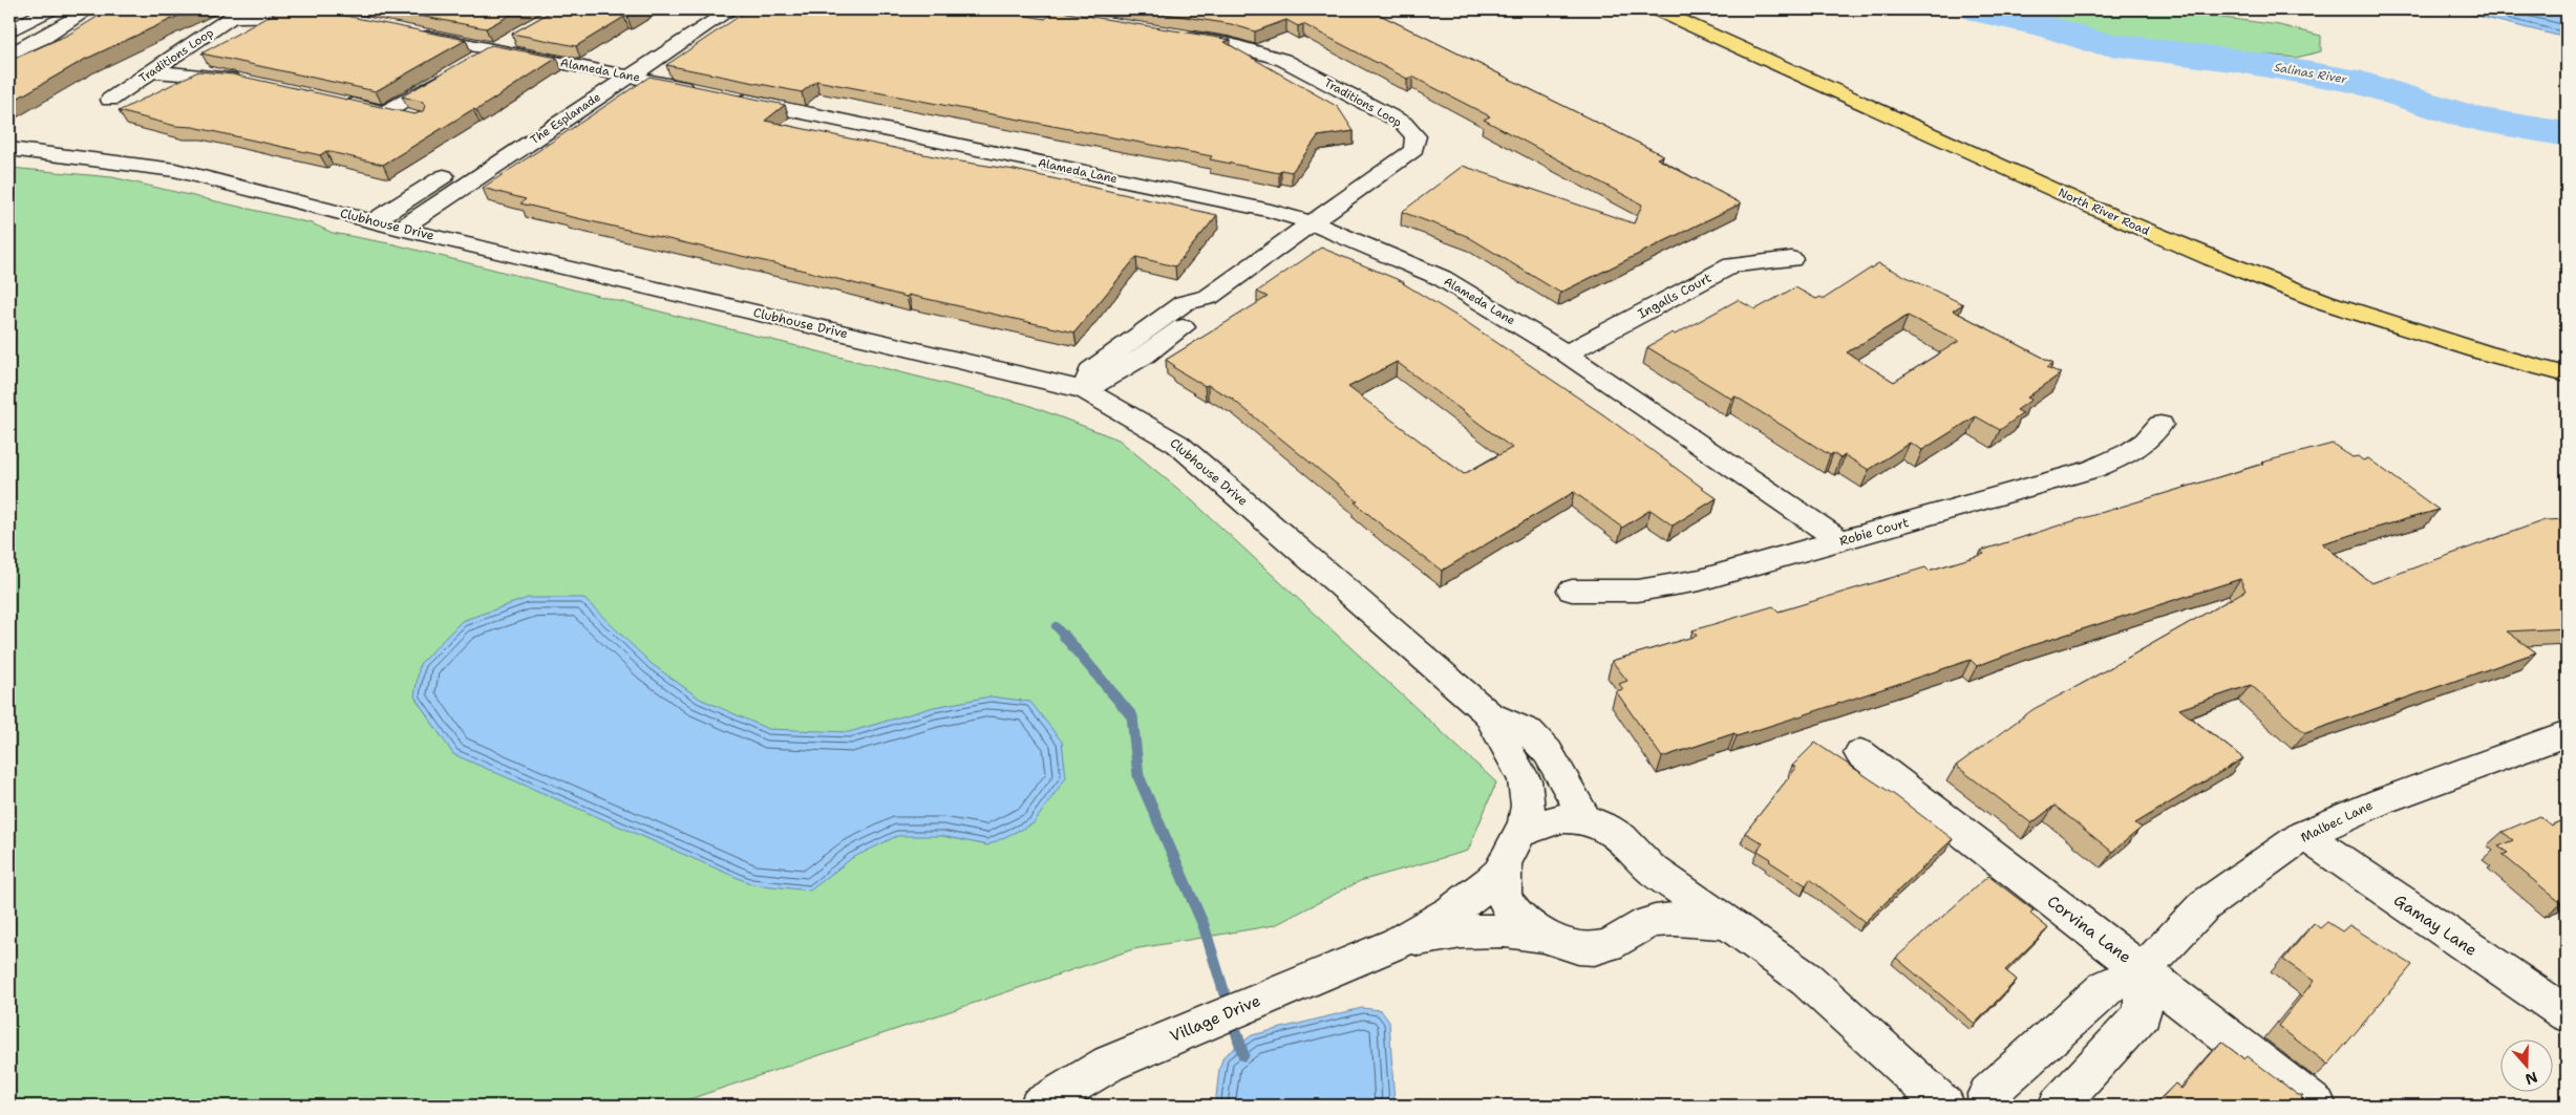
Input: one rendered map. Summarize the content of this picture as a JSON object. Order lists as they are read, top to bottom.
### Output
{
  "streets": {
    "main road": ["North River Road"],
    "street": [
      "Traditions Loop",
      "Alameda Lane",
      "The Esplanade",
      "Clubhouse Drive",
      "Ingalls Court",
      "Robie Court",
      "Malbec Lane",
      "Gamay Lane",
      "Corvina Lane",
      "Village Drive"
    ]
  },
  "crossings": [
    ["Traditions Loop", "Alameda Lane"],
    ["Traditions Loop", "Clubhouse Drive"],
    ["Alameda Lane", "The Esplanade"],
    ["Alameda Lane", "Ingalls Court"],
    ["Alameda Lane", "Robie Court"],
    ["The Esplanade", "Clubhouse Drive"],
    ["Clubhouse Drive", "Village Drive"],
    ["Malbec Lane", "Gamay Lane"],
    ["Malbec Lane", "Corvina Lane"]
  ],
  "water": ["Salinas River"],
  "north": "bottom"
}
